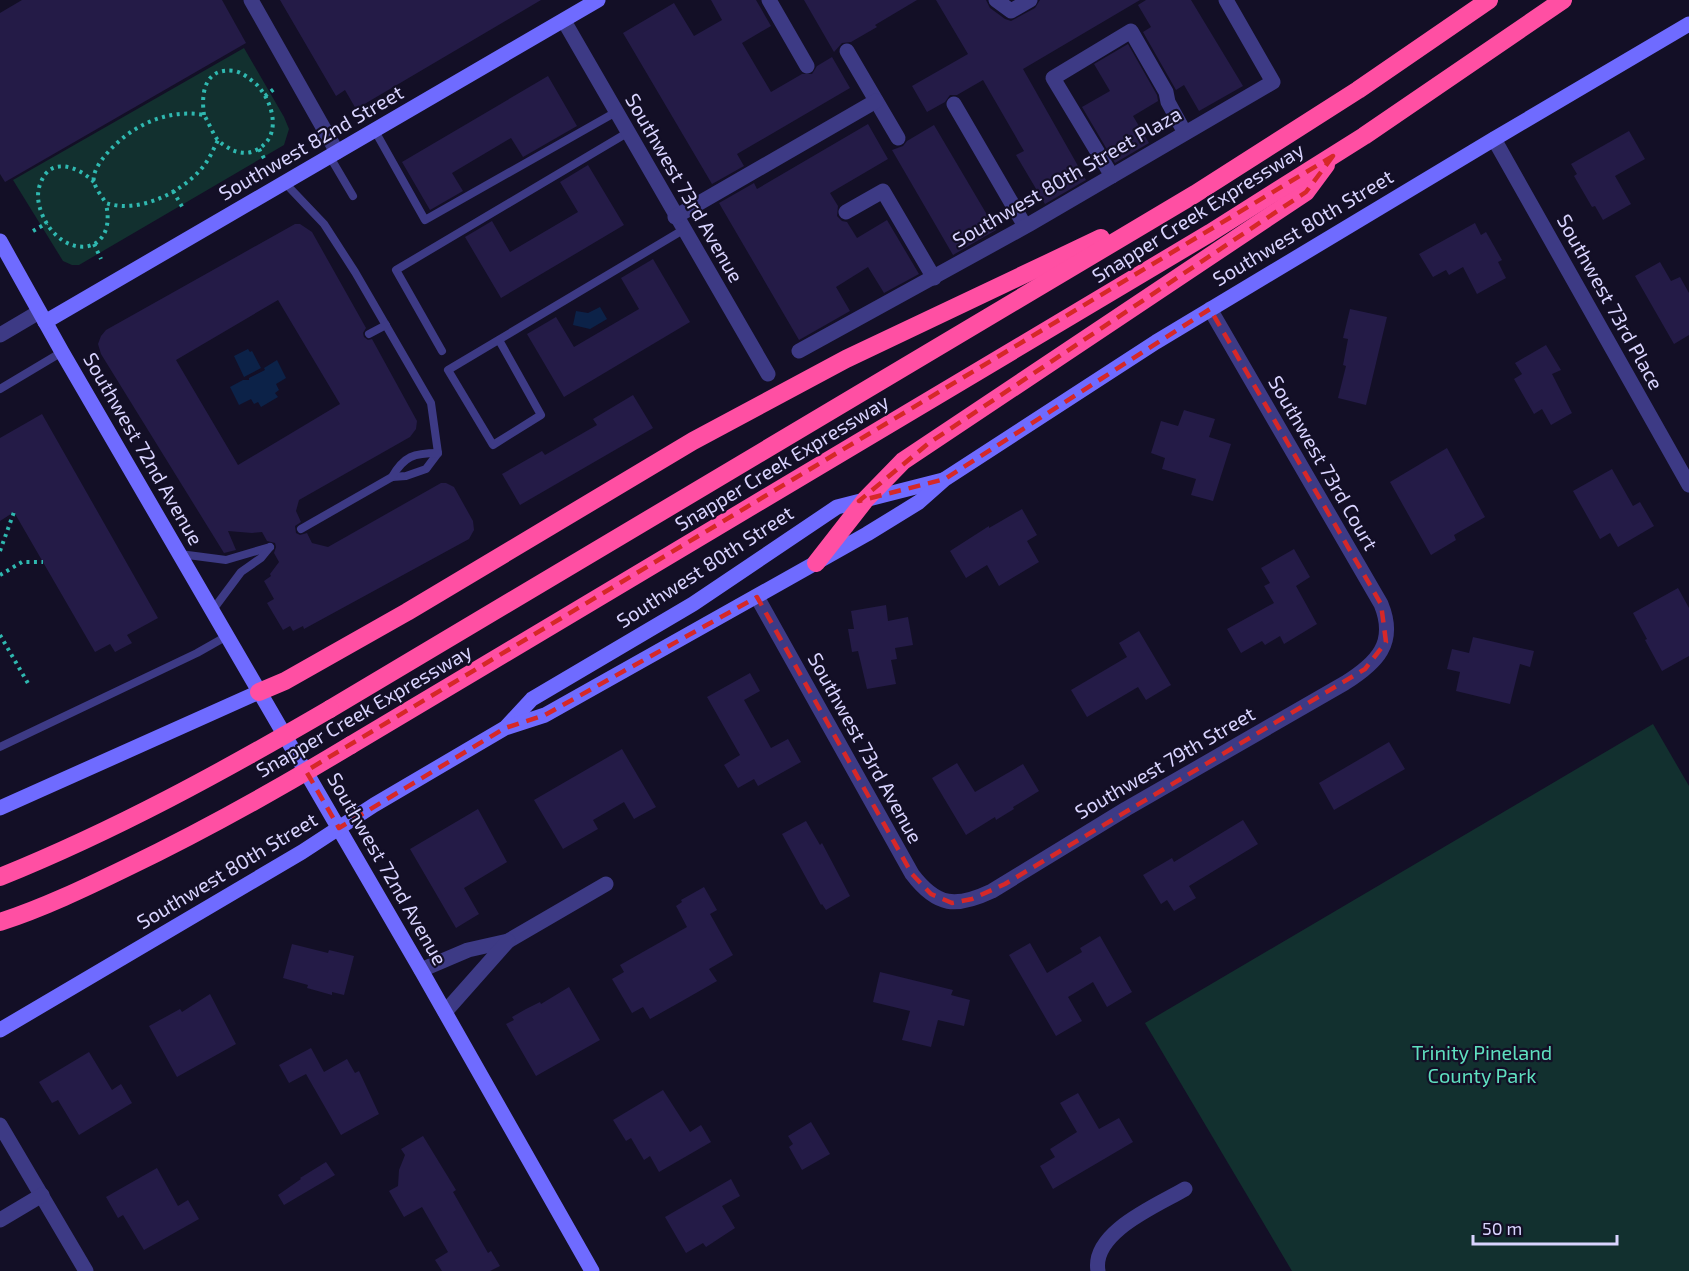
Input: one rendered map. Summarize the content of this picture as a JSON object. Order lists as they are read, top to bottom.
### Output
{
  "streets": {
    "highway": ["Snapper Creek Expressway"],
    "street": [
      "Southwest 82nd Street",
      "Southwest 80th Street Plaza",
      "Southwest 73rd Avenue",
      "Southwest 80th Street",
      "Southwest 73rd Place",
      "Southwest 72nd Avenue",
      "Southwest 73rd Court",
      "Southwest 79th Street"
    ]
  },
  "crossings": [
    ["Southwest 82nd Street", "Southwest 73rd Avenue"],
    ["Southwest 82nd Street", "Southwest 72nd Avenue"],
    ["Southwest 73rd Avenue", "Southwest 80th Street"],
    ["Southwest 73rd Avenue", "Southwest 79th Street"],
    ["Southwest 80th Street", "Southwest 73rd Place"],
    ["Southwest 80th Street", "Southwest 72nd Avenue"],
    ["Southwest 80th Street", "Southwest 73rd Court"],
    ["Southwest 73rd Court", "Southwest 79th Street"]
  ],
  "parks": ["Trinity Pineland County Park"],
  "scale_bar": "50 m"
}
